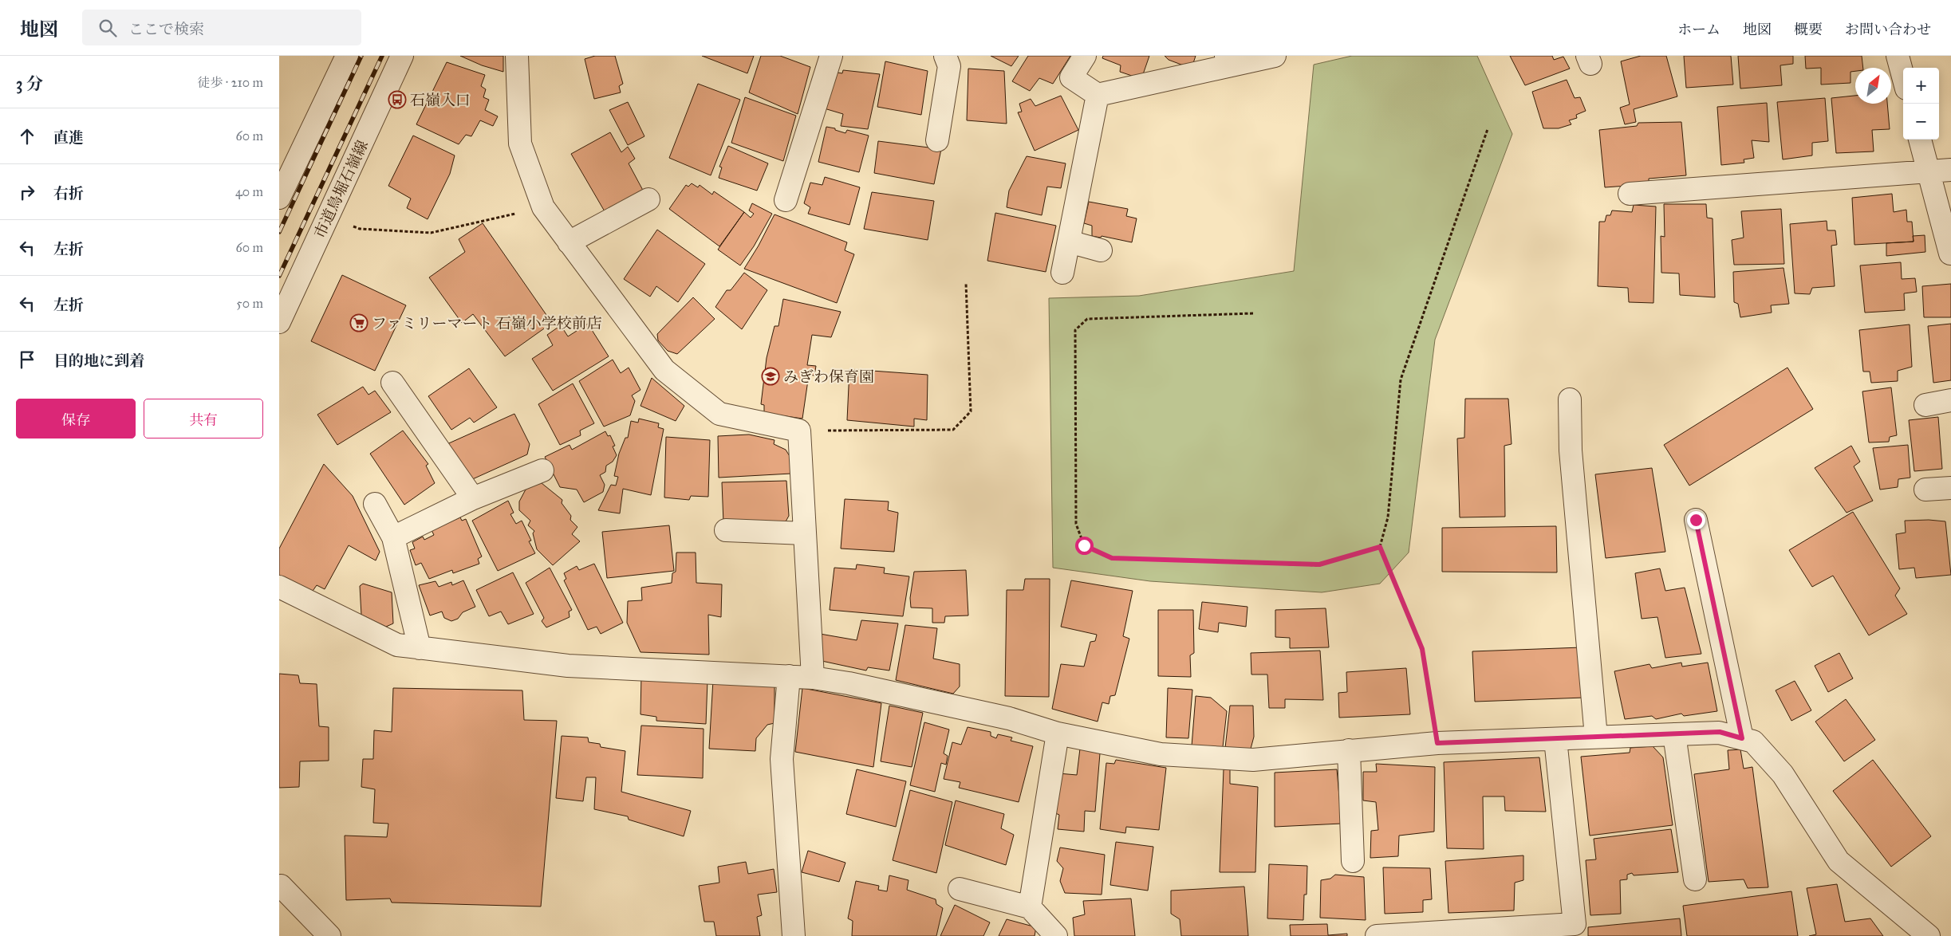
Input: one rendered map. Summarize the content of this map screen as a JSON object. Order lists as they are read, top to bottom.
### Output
{
  "streets": {
    "street": ["市道鳥堀石嶺線"]
  },
  "places": {
    "bus stop": ["石嶺入口"],
    "supermarket": ["ファミリーマート 石嶺小学校前店"],
    "school or university": ["みぎわ保育園"]
  },
  "north": "top right",
  "page": {
    "header": "地図",
    "search": "ここで検索",
    "nav": [
      "ホーム",
      "地図",
      "概要",
      "お問い合わせ"
    ],
    "heading": ["3 分", "徒歩 · 210 m"],
    "map_buttons": ["+", "−"],
    "list": [
      ["直進", "60 m"],
      ["右折", "40 m"],
      ["左折", "60 m"],
      ["左折", "50 m"],
      "目的地に到着"
    ],
    "buttons": ["保存", "共有"]
  }
}
